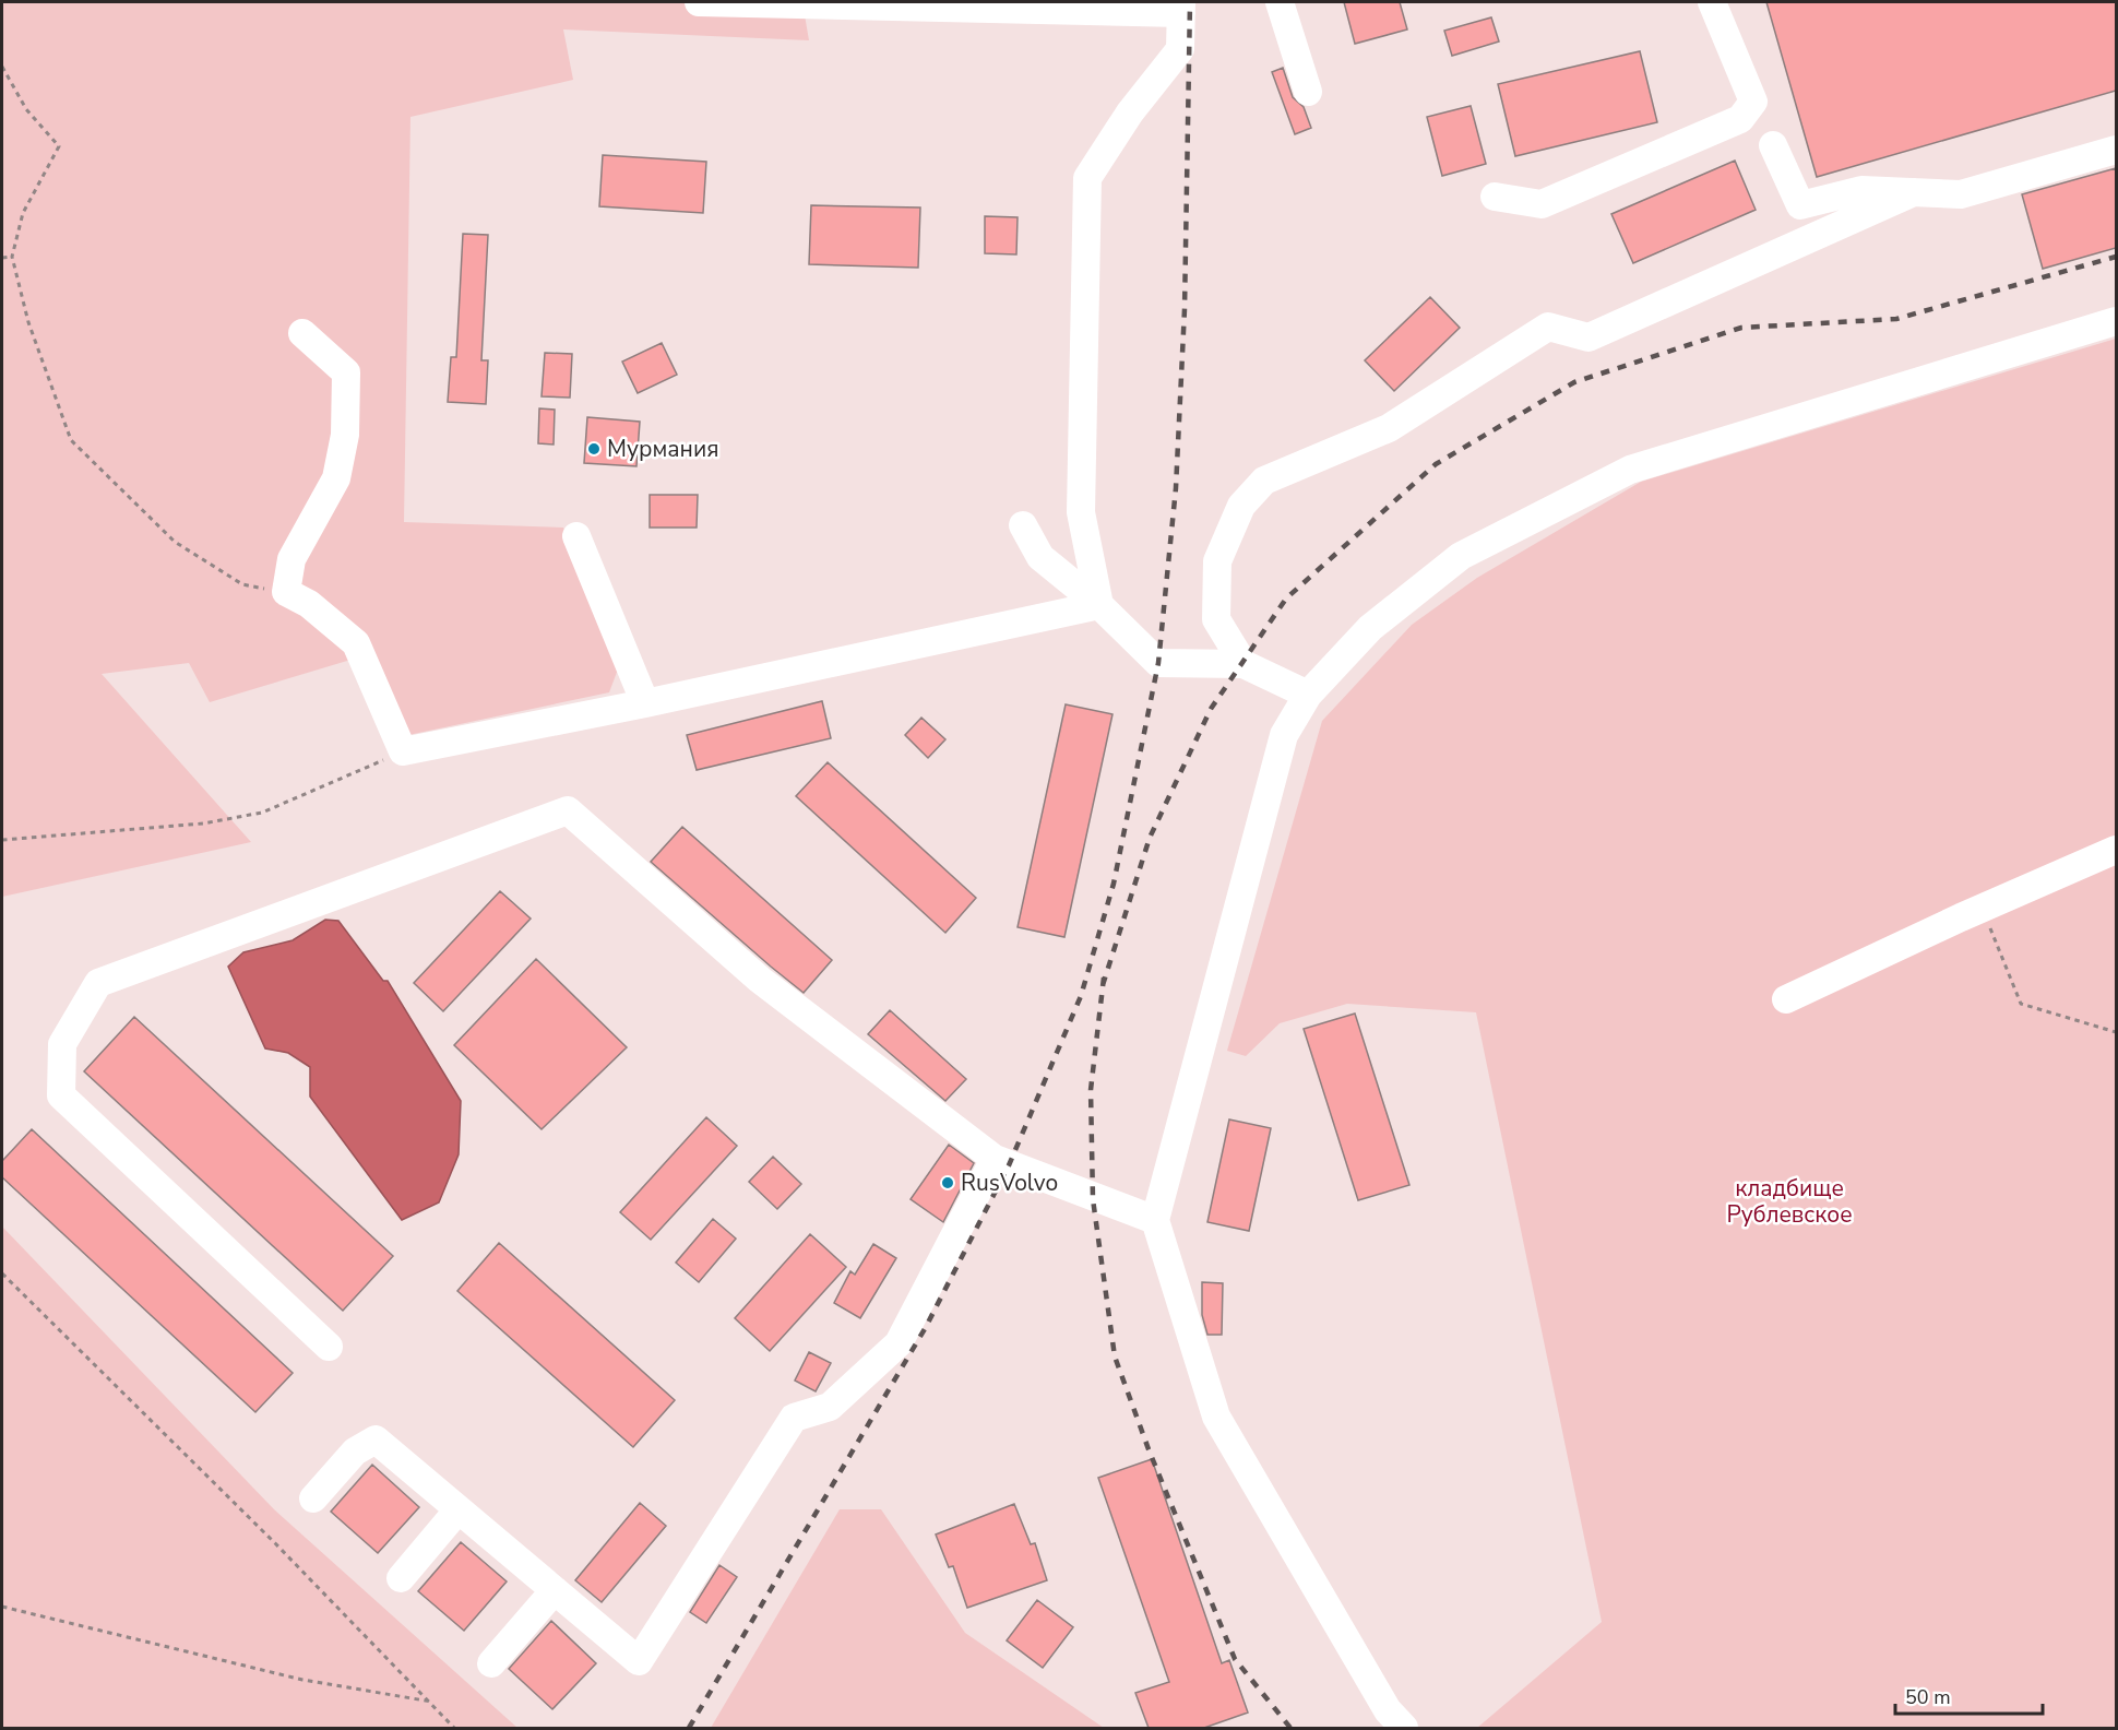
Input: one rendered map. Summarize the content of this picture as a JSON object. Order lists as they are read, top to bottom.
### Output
{
  "parks": ["кладбище Рублевское"],
  "places": ["Мурмания", "RusVolvo"],
  "scale_bar": "50 m"
}
